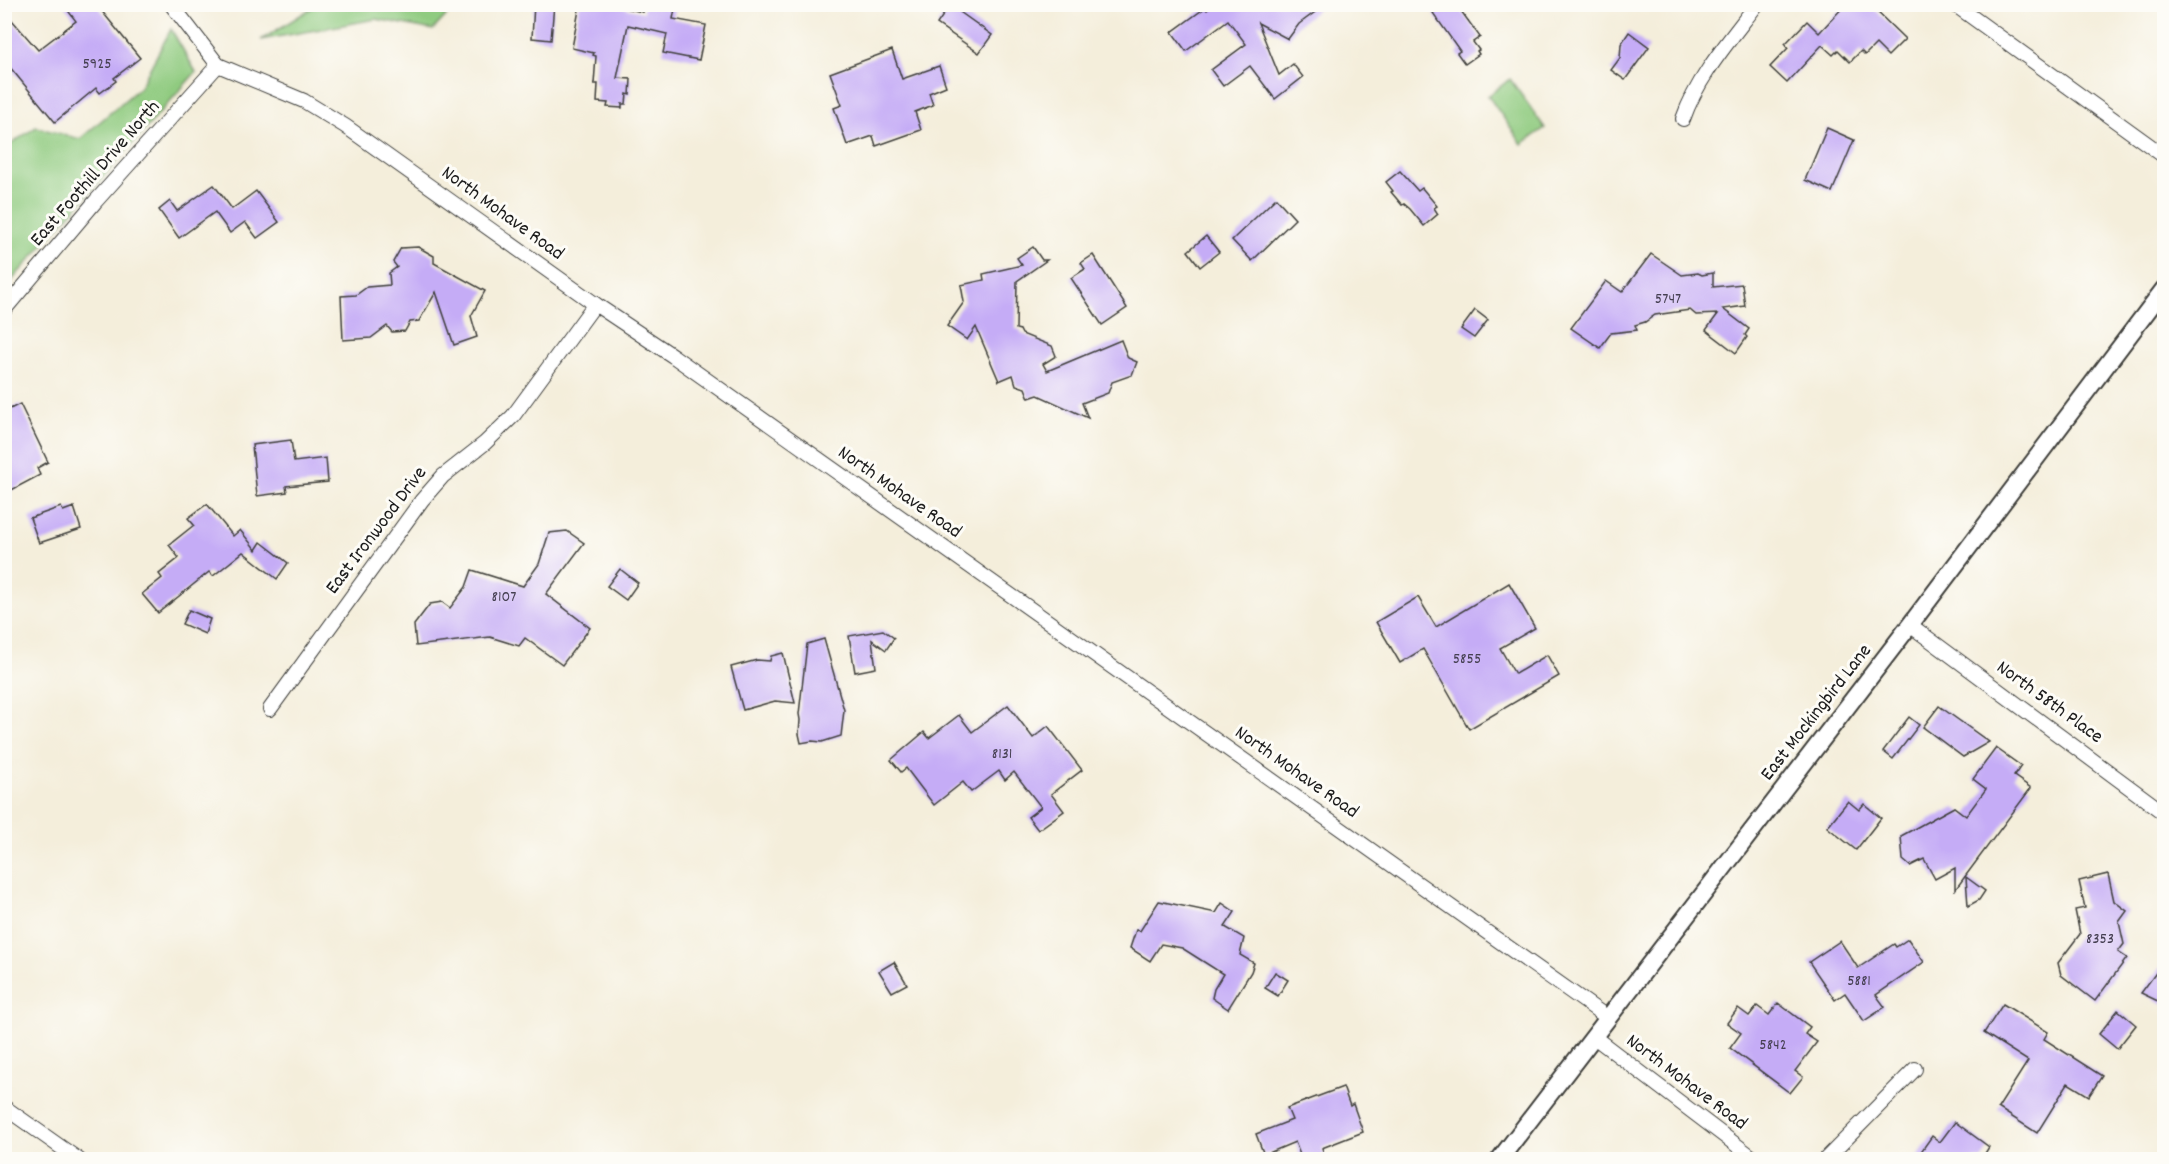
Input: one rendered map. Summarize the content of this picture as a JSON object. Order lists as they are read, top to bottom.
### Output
{
  "streets": {
    "street": [
      "East Foothill Drive North",
      "North Mohave Road",
      "East Ironwood Drive",
      "North 58th Place",
      "East Mockingbird Lane"
    ]
  },
  "crossings": [
    ["East Foothill Drive North", "North Mohave Road"],
    ["North Mohave Road", "East Ironwood Drive"],
    ["North Mohave Road", "East Mockingbird Lane"],
    ["North 58th Place", "East Mockingbird Lane"]
  ],
  "house_numbers": [
    "5925",
    "5747",
    "8107",
    "5855",
    "8131",
    "8353",
    "5881",
    "5842"
  ]
}
